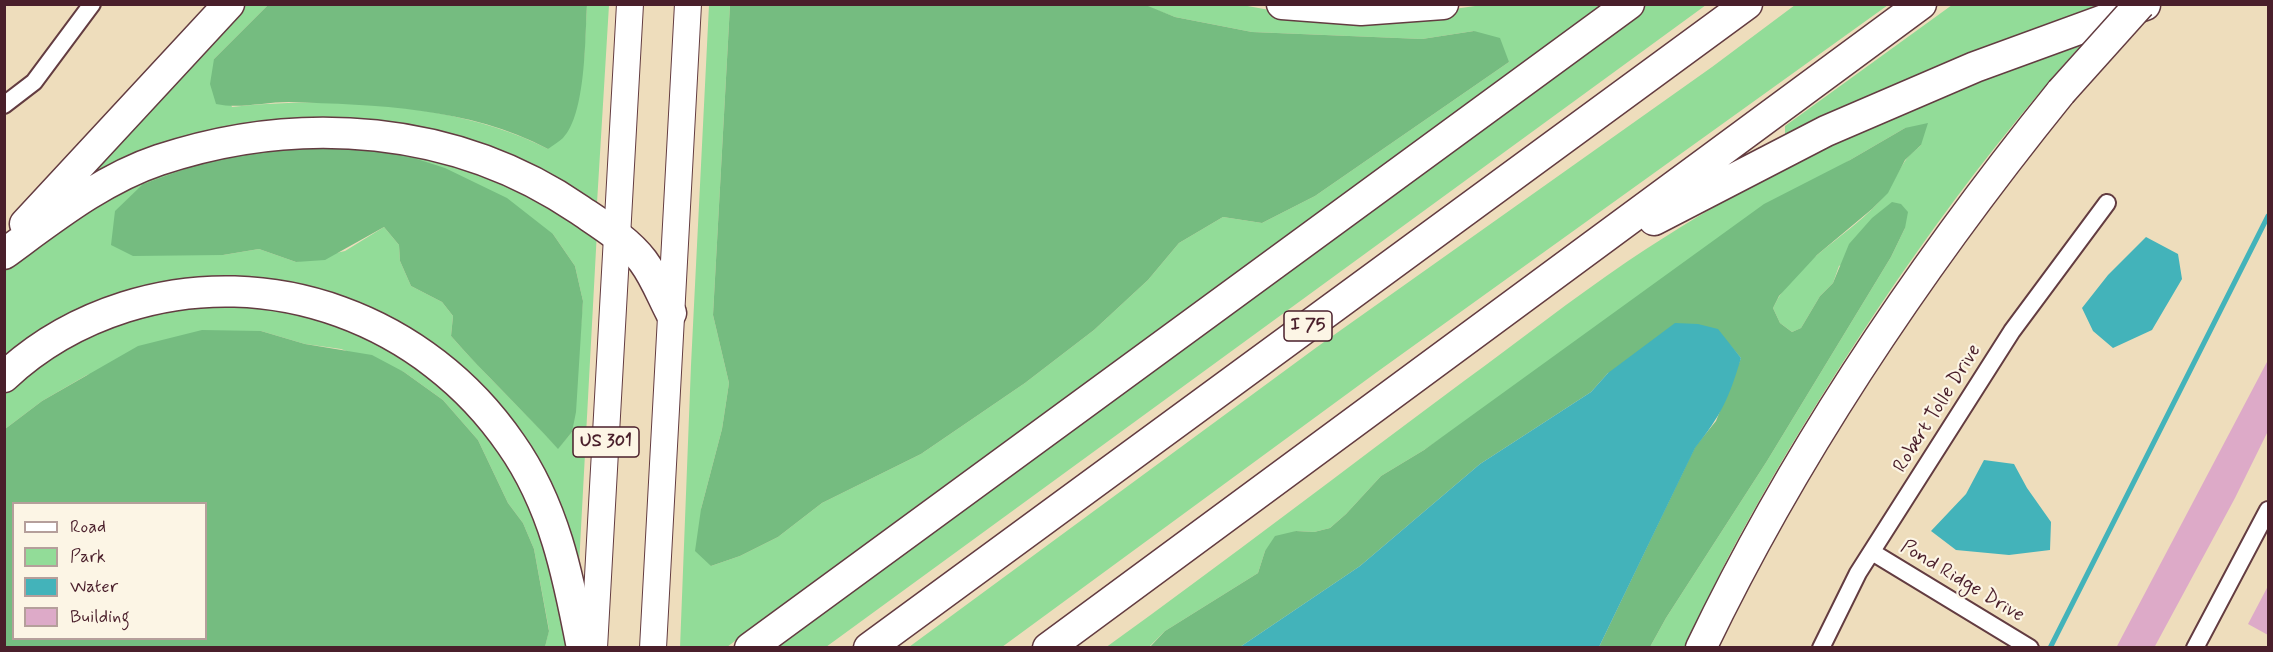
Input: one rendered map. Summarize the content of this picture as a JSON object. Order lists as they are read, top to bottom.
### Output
{
  "streets": {
    "highway": ["I 75"],
    "main road": ["US 301"],
    "street": ["Robert Tolle Drive", "Pond Ridge Drive"]
  },
  "crossings": [
    ["Robert Tolle Drive", "Pond Ridge Drive"]
  ],
  "legend": [
    "Road",
    "Park",
    "Water",
    "Building"
  ]
}
